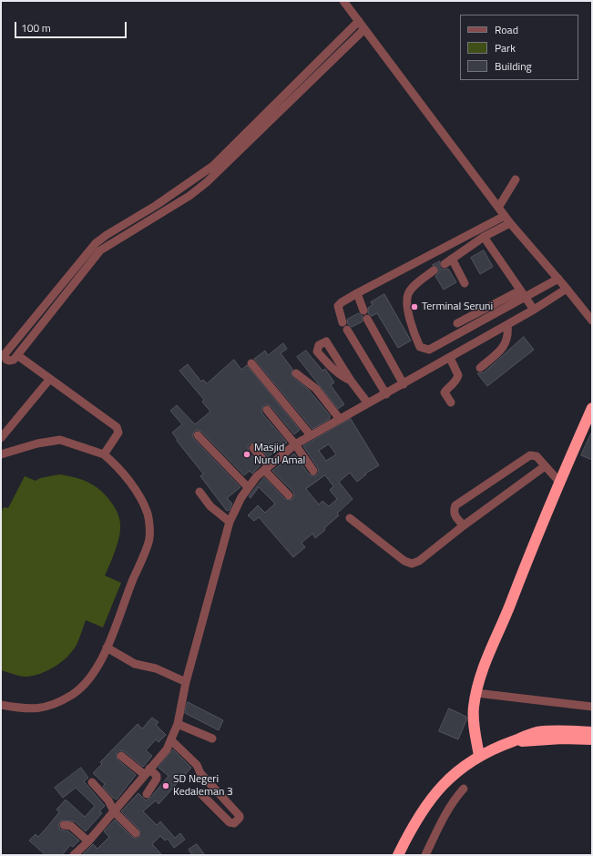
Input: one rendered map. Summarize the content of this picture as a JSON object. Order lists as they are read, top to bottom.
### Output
{
  "places": ["Terminal Seruni", "Masjid Nurul Amal", "SD Negeri Kedaleman 3"],
  "legend": ["Road", "Park", "Building"],
  "scale_bar": "100 m"
}
